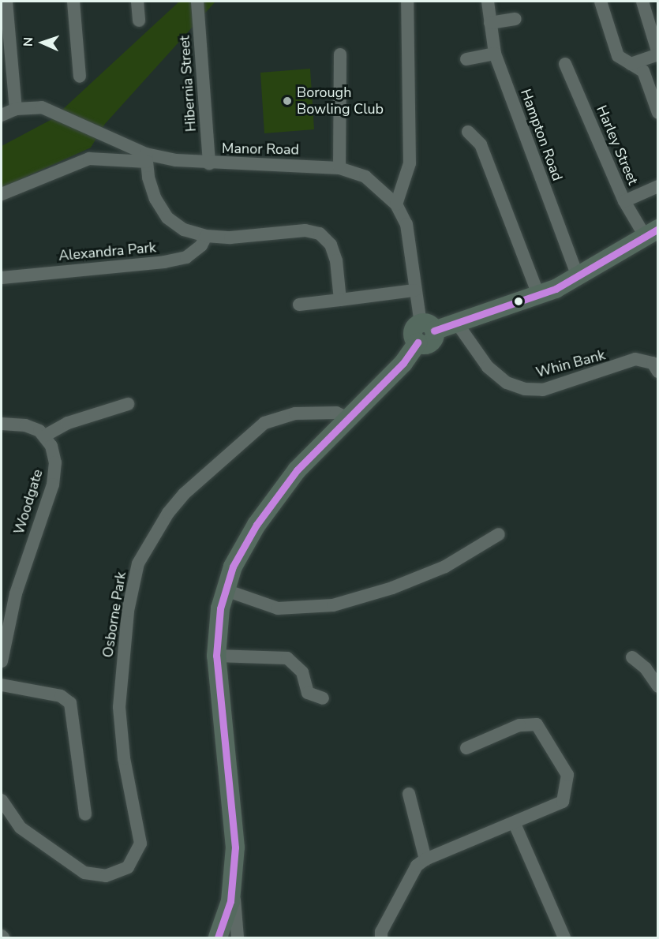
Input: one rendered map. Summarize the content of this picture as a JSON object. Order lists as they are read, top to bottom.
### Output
{
  "streets": {
    "street": [
      "Hibernia Street",
      "Hampton Road",
      "Harley Street",
      "Manor Road",
      "Alexandra Park",
      "Whin Bank",
      "Woodgate",
      "Osborne Park"
    ]
  },
  "crossings": [
    ["Hibernia Street", "Manor Road"]
  ],
  "places": ["Borough Bowling Club"],
  "north": "left"
}
